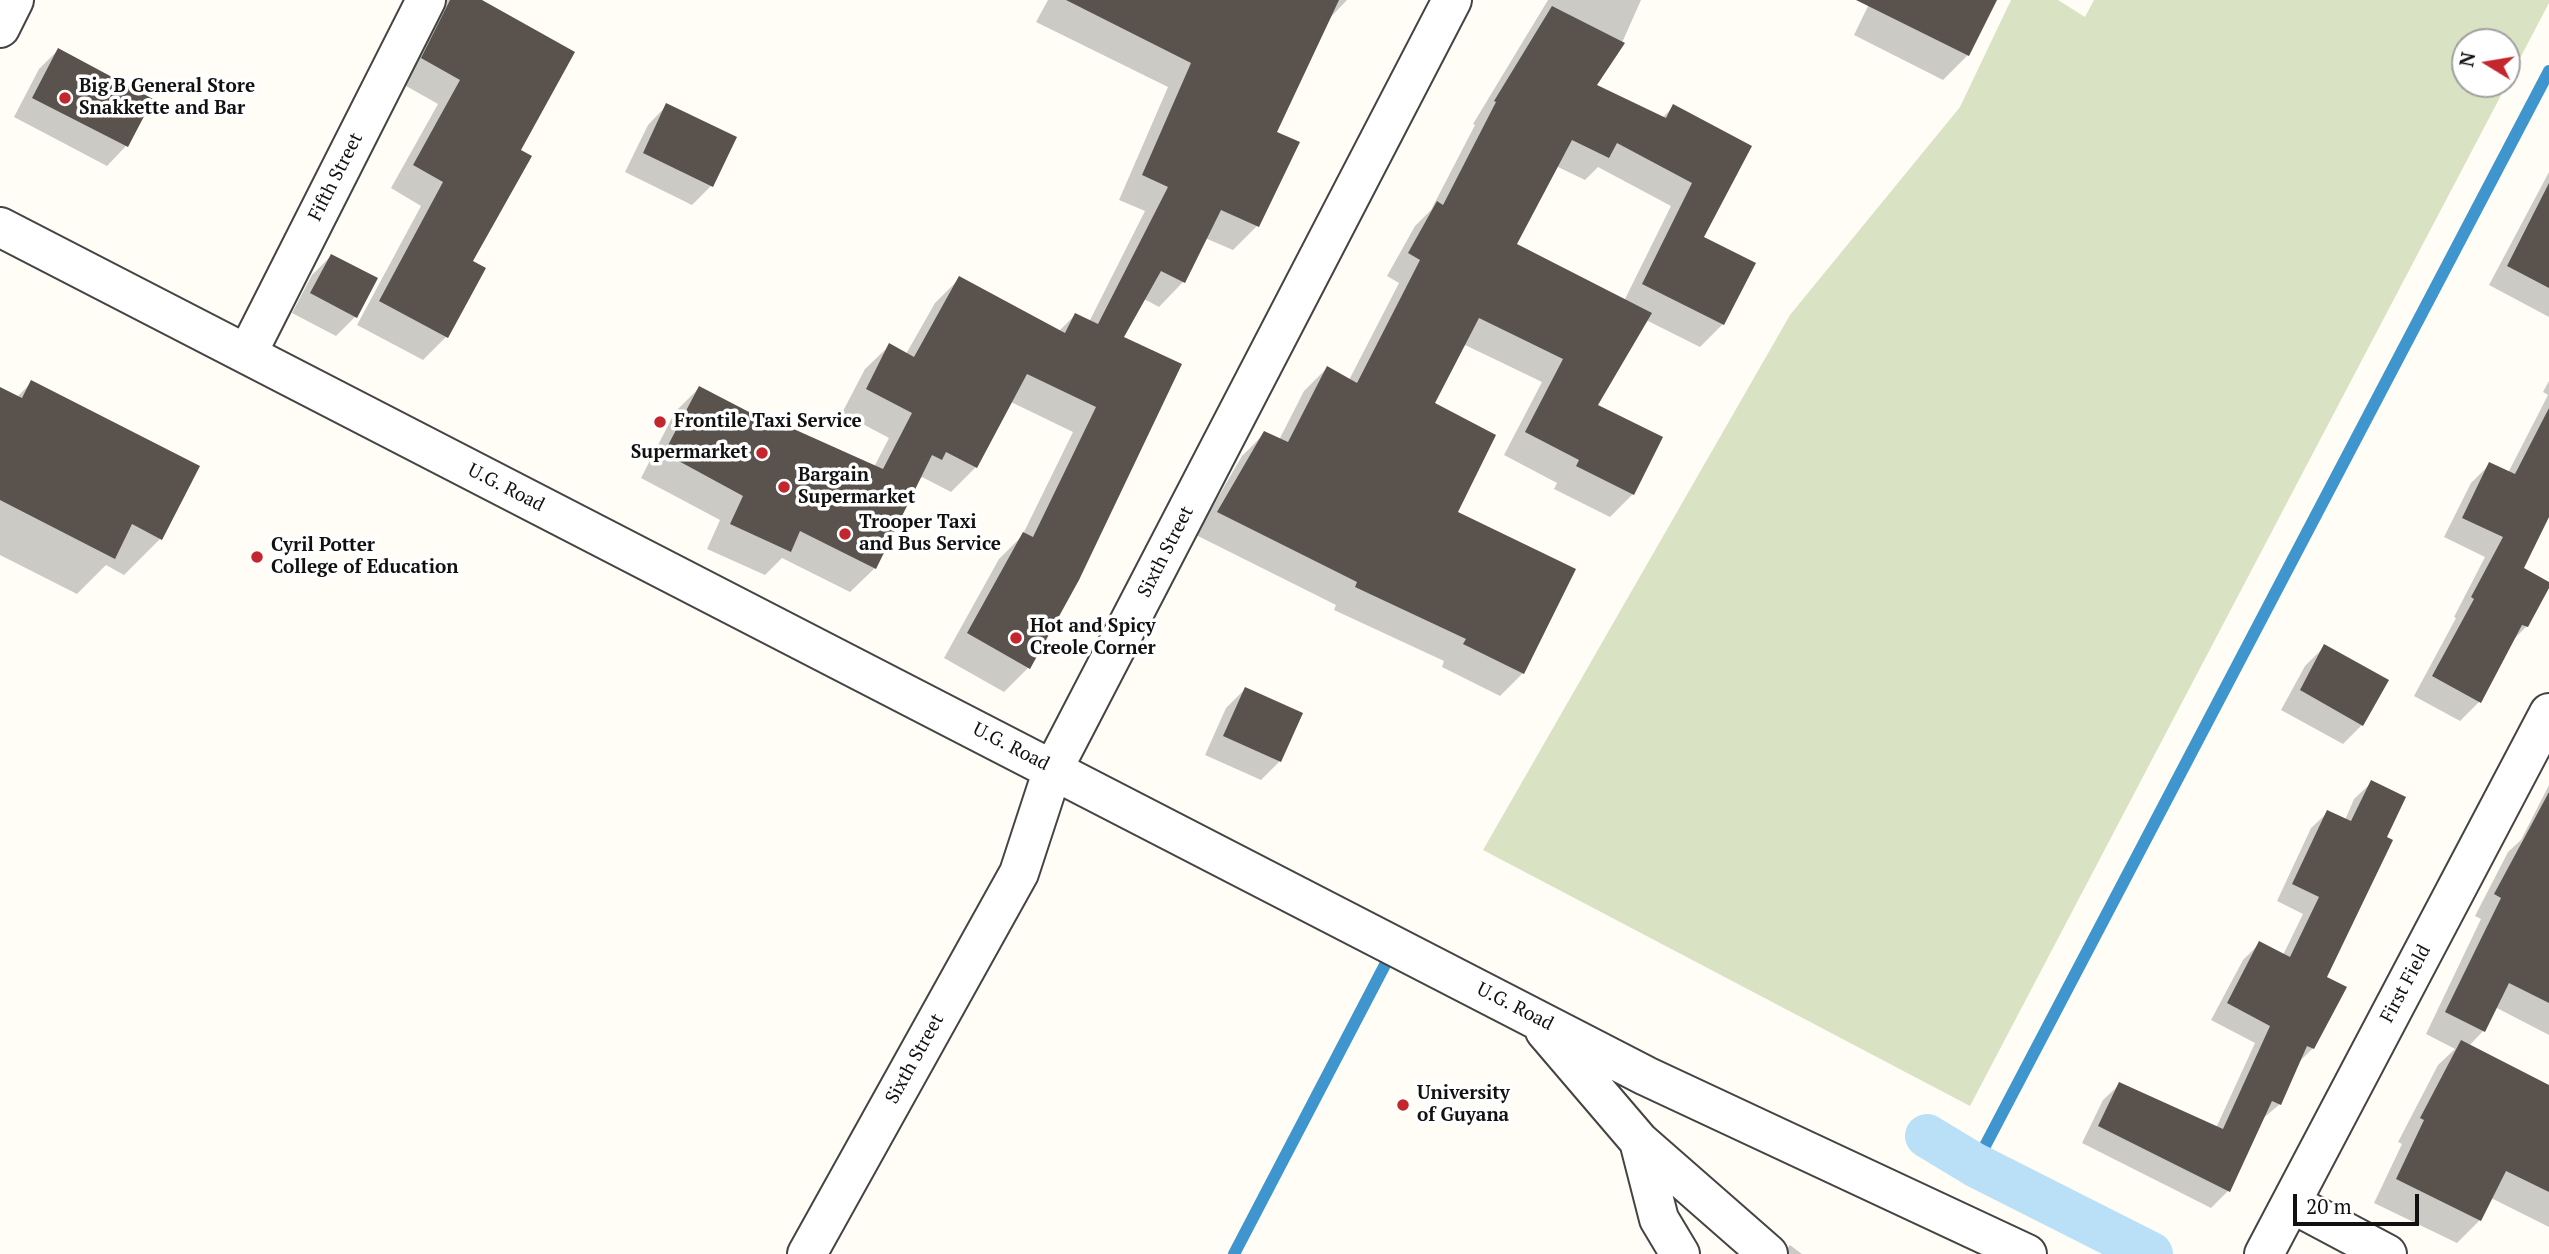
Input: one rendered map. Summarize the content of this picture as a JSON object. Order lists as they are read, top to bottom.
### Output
{
  "streets": {
    "street": [
      "Fifth Street",
      "U.G. Road",
      "Sixth Street",
      "First Field"
    ]
  },
  "crossings": [
    ["Fifth Street", "U.G. Road"],
    ["U.G. Road", "Sixth Street"]
  ],
  "places": [
    "Big B General Store Snakkette and Bar",
    "Frontile Taxi Service",
    "Supermarket",
    "Bargain Supermarket",
    "Trooper Taxi and Bus Service",
    "Cyril Potter College of Education",
    "Hot and Spicy Creole Corner",
    "University of Guyana"
  ],
  "scale_bar": "20 m",
  "north": "left"
}
